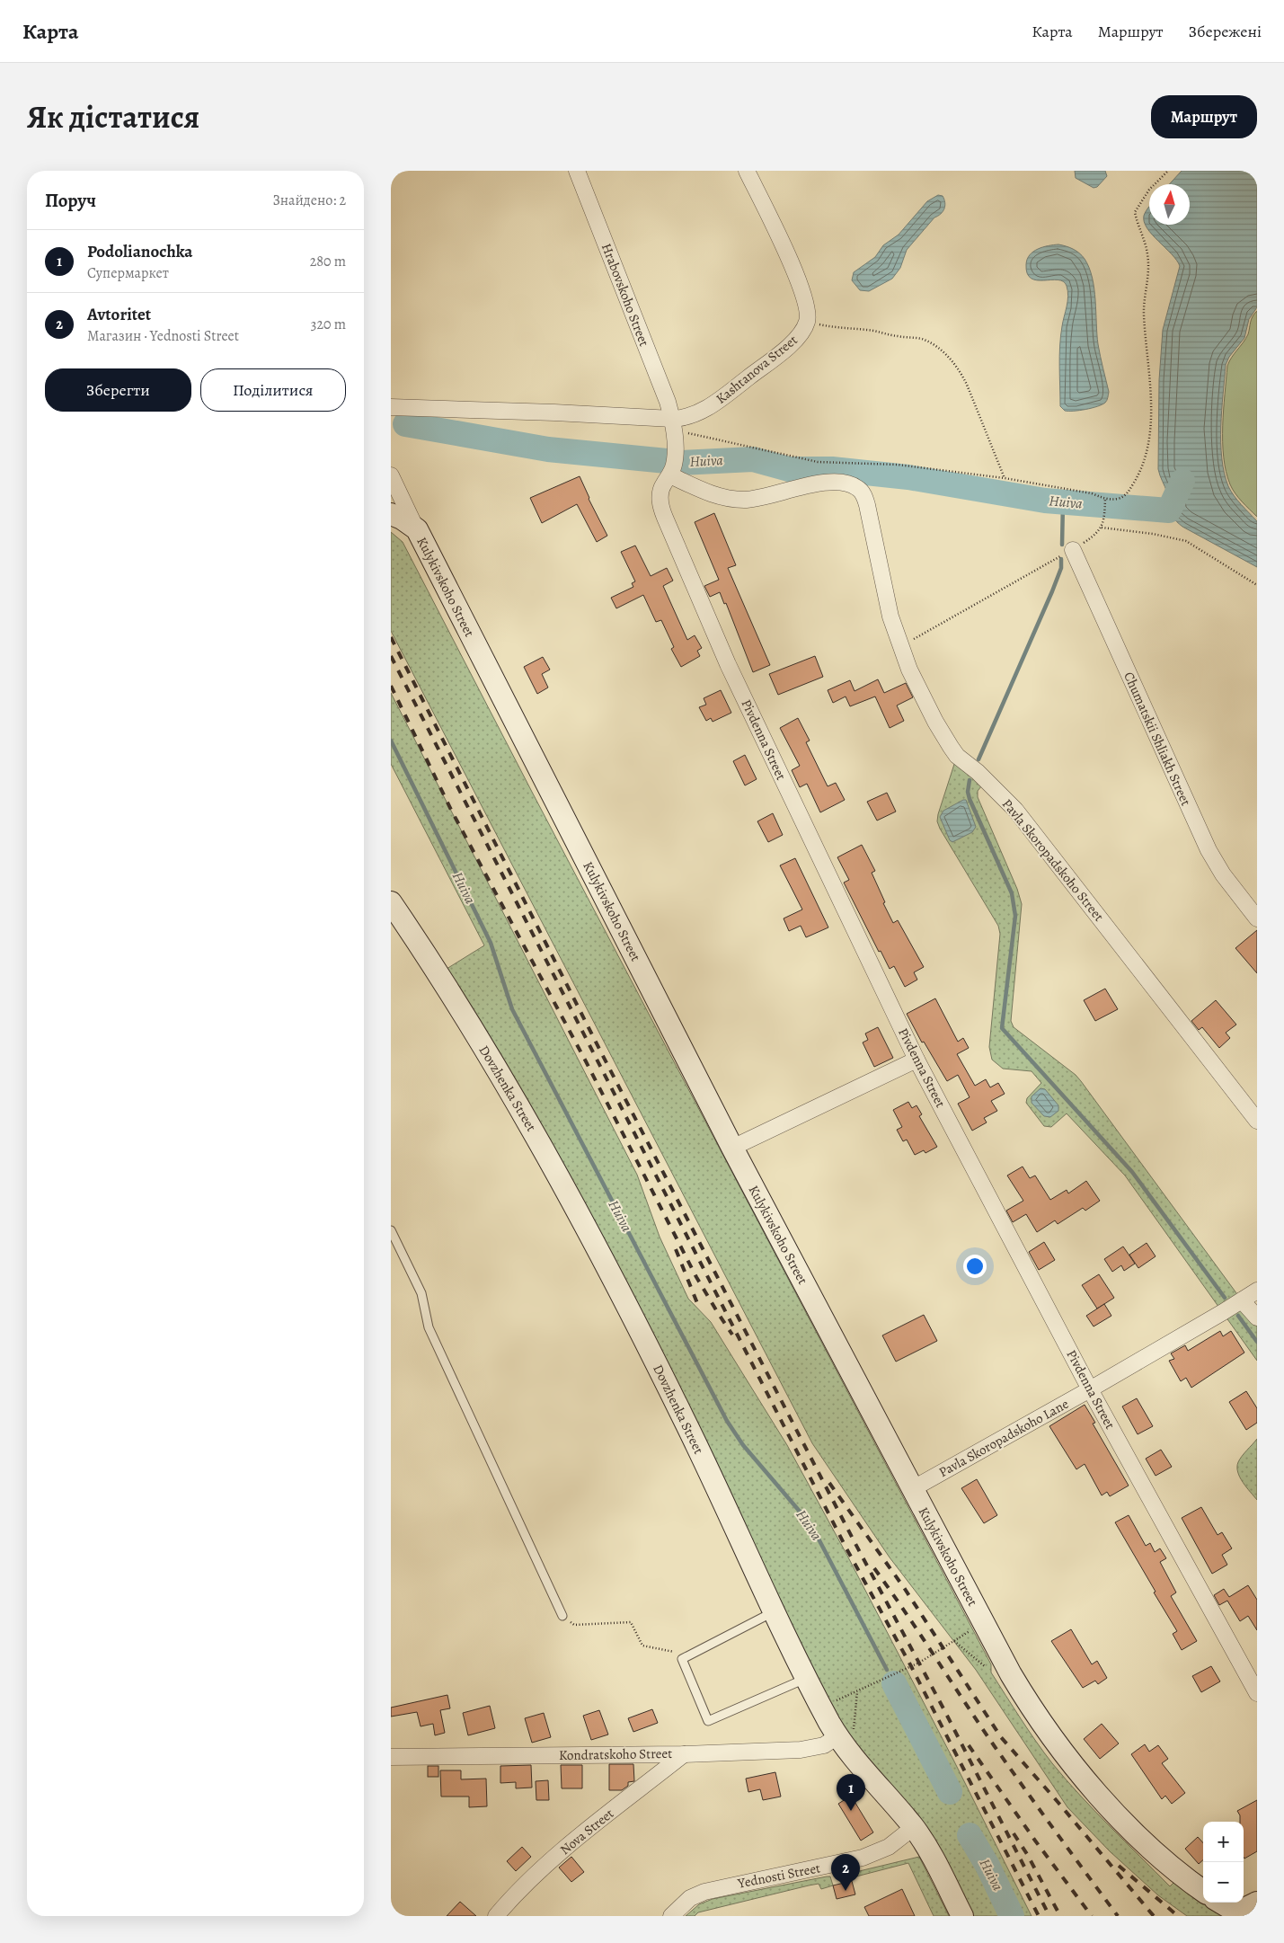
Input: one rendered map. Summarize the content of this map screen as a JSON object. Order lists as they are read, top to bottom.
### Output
{
  "streets": {
    "street": [
      "Hrabovskoho Street",
      "Kashtanova Street",
      "Kulykivskoho Street",
      "Chumatskii Shliakh Street",
      "Pivdenna Street",
      "Pavla Skoropadskoho Street",
      "Dovzhenka Street",
      "Pavla Skoropadskoho Lane",
      "Kondratskoho Street",
      "Nova Street",
      "Yednosti Street"
    ]
  },
  "crossings": [
    ["Hrabovskoho Street", "Kashtanova Street"],
    ["Hrabovskoho Street", "Pivdenna Street"],
    ["Kashtanova Street", "Pivdenna Street"],
    ["Kulykivskoho Street", "Pavla Skoropadskoho Lane"],
    ["Pivdenna Street", "Pavla Skoropadskoho Street"],
    ["Pivdenna Street", "Pavla Skoropadskoho Lane"],
    ["Dovzhenka Street", "Kondratskoho Street"],
    ["Dovzhenka Street", "Yednosti Street"],
    ["Kondratskoho Street", "Nova Street"]
  ],
  "water": ["Huiva"],
  "north": "top",
  "page": {
    "header": "Карта",
    "nav": ["Карта", "Маршрут", "Збережені"],
    "title": "Як дістатися",
    "buttons": [
      "Маршрут",
      ["Зберегти", "Поділитися"]
    ],
    "heading": ["Поруч", "Знайдено: 2"],
    "list": [
      {
        "mark": "1",
        "name": "Podolianochka",
        "note": "Супермаркет",
        "value": "280 m"
      },
      {
        "mark": "2",
        "name": "Avtoritet",
        "note": "Магазин · Yednosti Street",
        "value": "320 m"
      }
    ],
    "pins": ["1", "2"],
    "map_buttons": ["+", "−"]
  }
}
